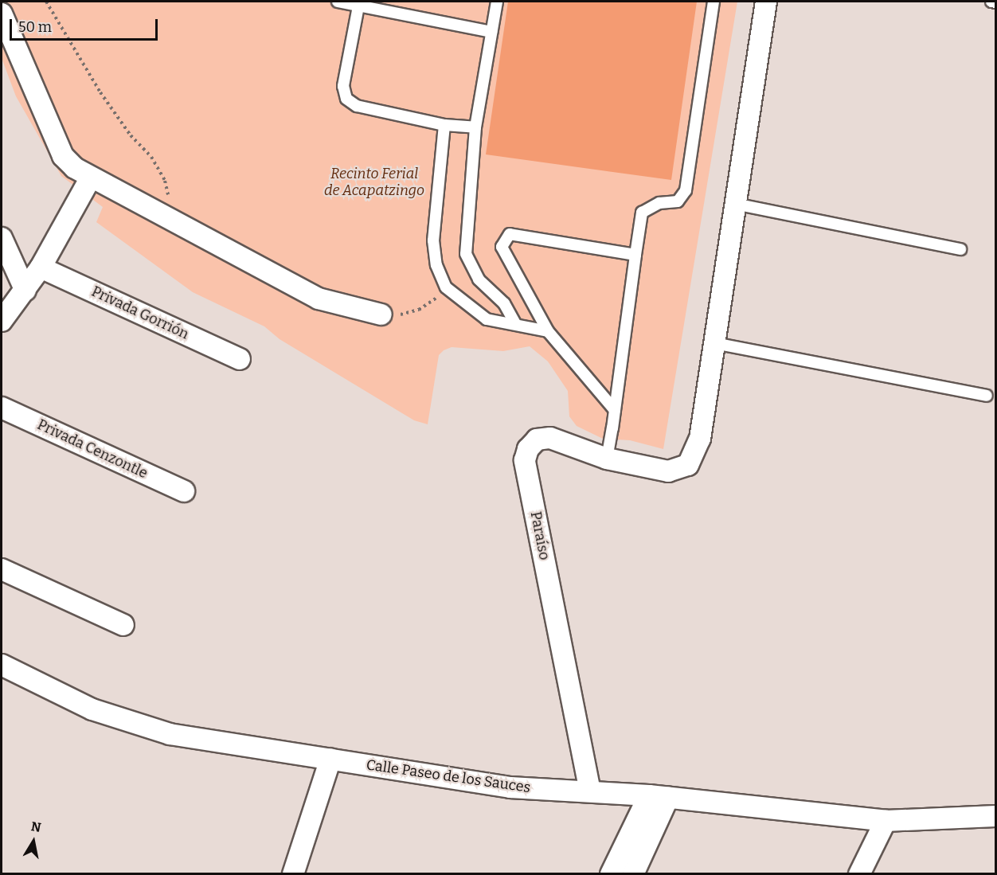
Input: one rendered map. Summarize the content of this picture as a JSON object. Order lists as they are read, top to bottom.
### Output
{
  "streets": {
    "street": [
      "Privada Gorrión",
      "Privada Cenzontle",
      "Paraíso",
      "Calle Paseo de los Sauces"
    ]
  },
  "crossings": [
    ["Paraíso", "Calle Paseo de los Sauces"]
  ],
  "parks": ["Recinto Ferial de Acapatzingo"],
  "scale_bar": "50 m",
  "north": "top"
}
